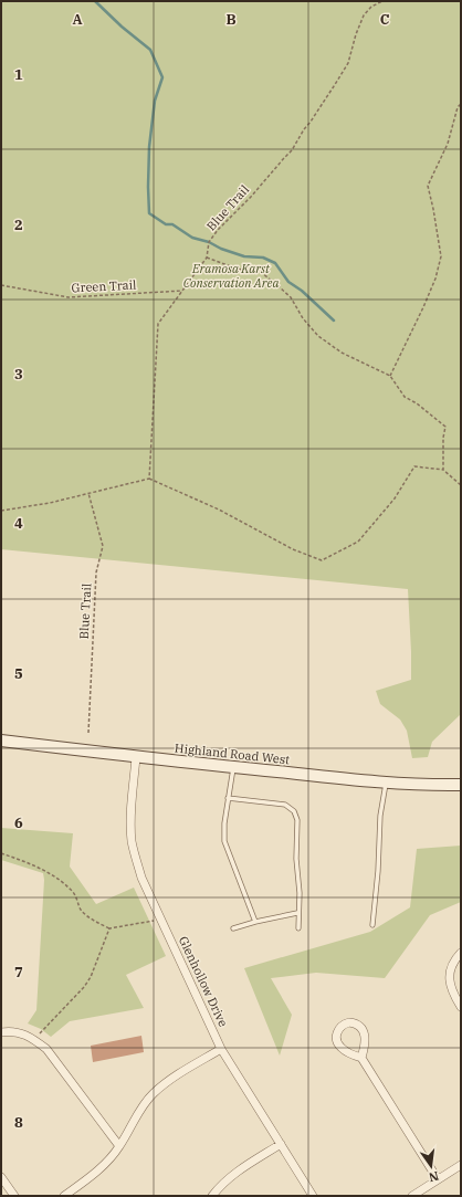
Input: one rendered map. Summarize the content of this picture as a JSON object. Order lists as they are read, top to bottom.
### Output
{
  "streets": {
    "street": ["Highland Road West", "Glenhollow Drive"],
    "path": ["Blue Trail", "Green Trail"]
  },
  "crossings": [
    ["Blue Trail", "Green Trail"],
    ["Highland Road West", "Glenhollow Drive"]
  ],
  "parks": ["Eramosa Karst Conservation Area"],
  "north": "bottom",
  "grid": {
    "columns": ["A", "B", "C"],
    "rows": [
      "1",
      "2",
      "3",
      "4",
      "5",
      "6",
      "7",
      "8"
    ]
  }
}
